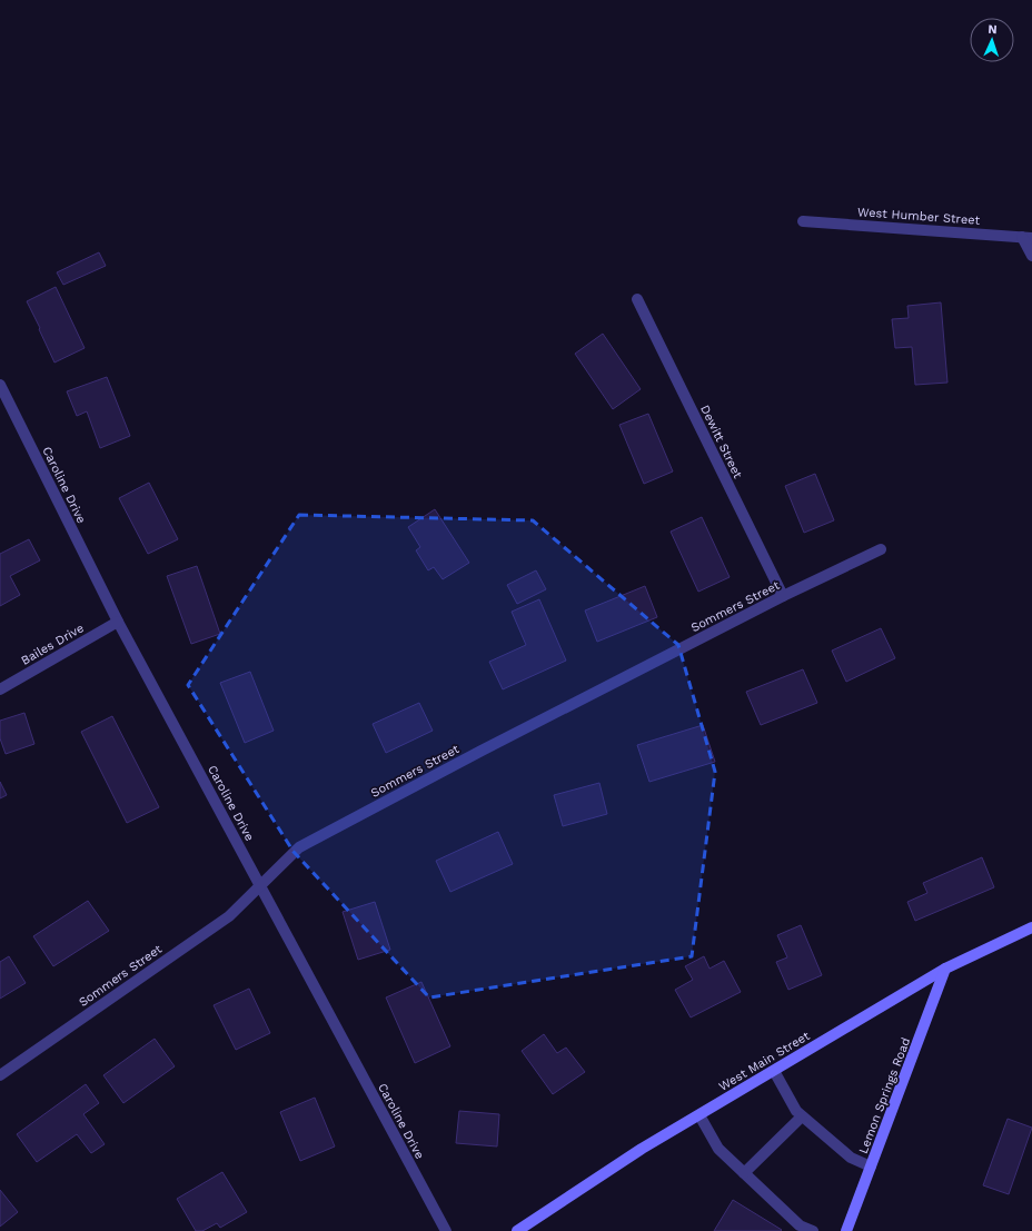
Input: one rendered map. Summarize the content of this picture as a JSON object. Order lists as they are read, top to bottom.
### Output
{
  "streets": {
    "main road": ["West Main Street", "Lemon Springs Road"],
    "street": [
      "West Humber Street",
      "Dewitt Street",
      "Caroline Drive",
      "Sommers Street",
      "Bailes Drive"
    ]
  },
  "crossings": [
    ["Dewitt Street", "Sommers Street"],
    ["Caroline Drive", "Sommers Street"],
    ["Caroline Drive", "Bailes Drive"],
    ["West Main Street", "Lemon Springs Road"]
  ],
  "north": "top"
}
